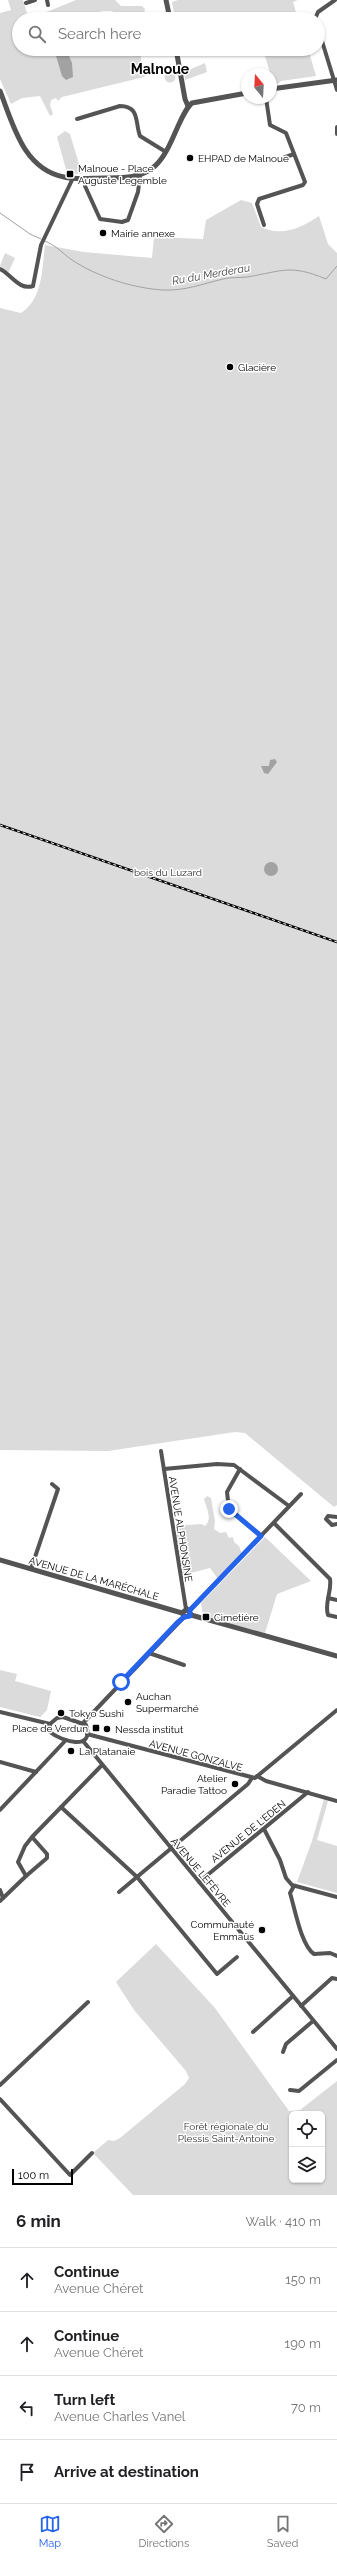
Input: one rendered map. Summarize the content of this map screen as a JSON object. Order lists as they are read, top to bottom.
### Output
{
  "streets": {
    "street": [
      "AVENUE ALPHONSINE",
      "AVENUE DE LA MARÉCHALE",
      "AVENUE GONZALVE",
      "AVENUE DE L'EDEN",
      "AVENUE LEFÈVRE"
    ]
  },
  "crossings": [
    ["AVENUE ALPHONSINE", "AVENUE DE LA MARÉCHALE"],
    ["AVENUE GONZALVE", "AVENUE DE L'EDEN"],
    ["AVENUE DE L'EDEN", "AVENUE LEFÈVRE"]
  ],
  "districts": ["Malnoue"],
  "water": ["Ru du Merderau"],
  "parks": ["bois du Luzard", "Forêt régionale du Plessis Saint-Antoine"],
  "places": {
    "other": [
      "EHPAD de Malnoue",
      "Mairie annexe",
      "Glacière",
      "Auchan Supermarché",
      "Tokyo Sushi",
      "Nessda institut",
      "La Platanaie",
      "Atelier Paradie Tattoo",
      "Communauté Emmaüs"
    ],
    "transit": ["Malnoue - Place Auguste Legemble", "Cimetière", "Place de Verdun"]
  },
  "scale_bar": "100 m",
  "north": "top",
  "page": {
    "search": "Search here",
    "scale": "100 m",
    "heading": ["6 min", "Walk · 410 m"],
    "list": [
      ["Continue", "Avenue Chéret", "150 m"],
      ["Continue", "Avenue Chéret", "190 m"],
      ["Turn left", "Avenue Charles Vanel", "70 m"],
      "Arrive at destination"
    ],
    "nav": ["Map", "Directions", "Saved"]
  }
}
